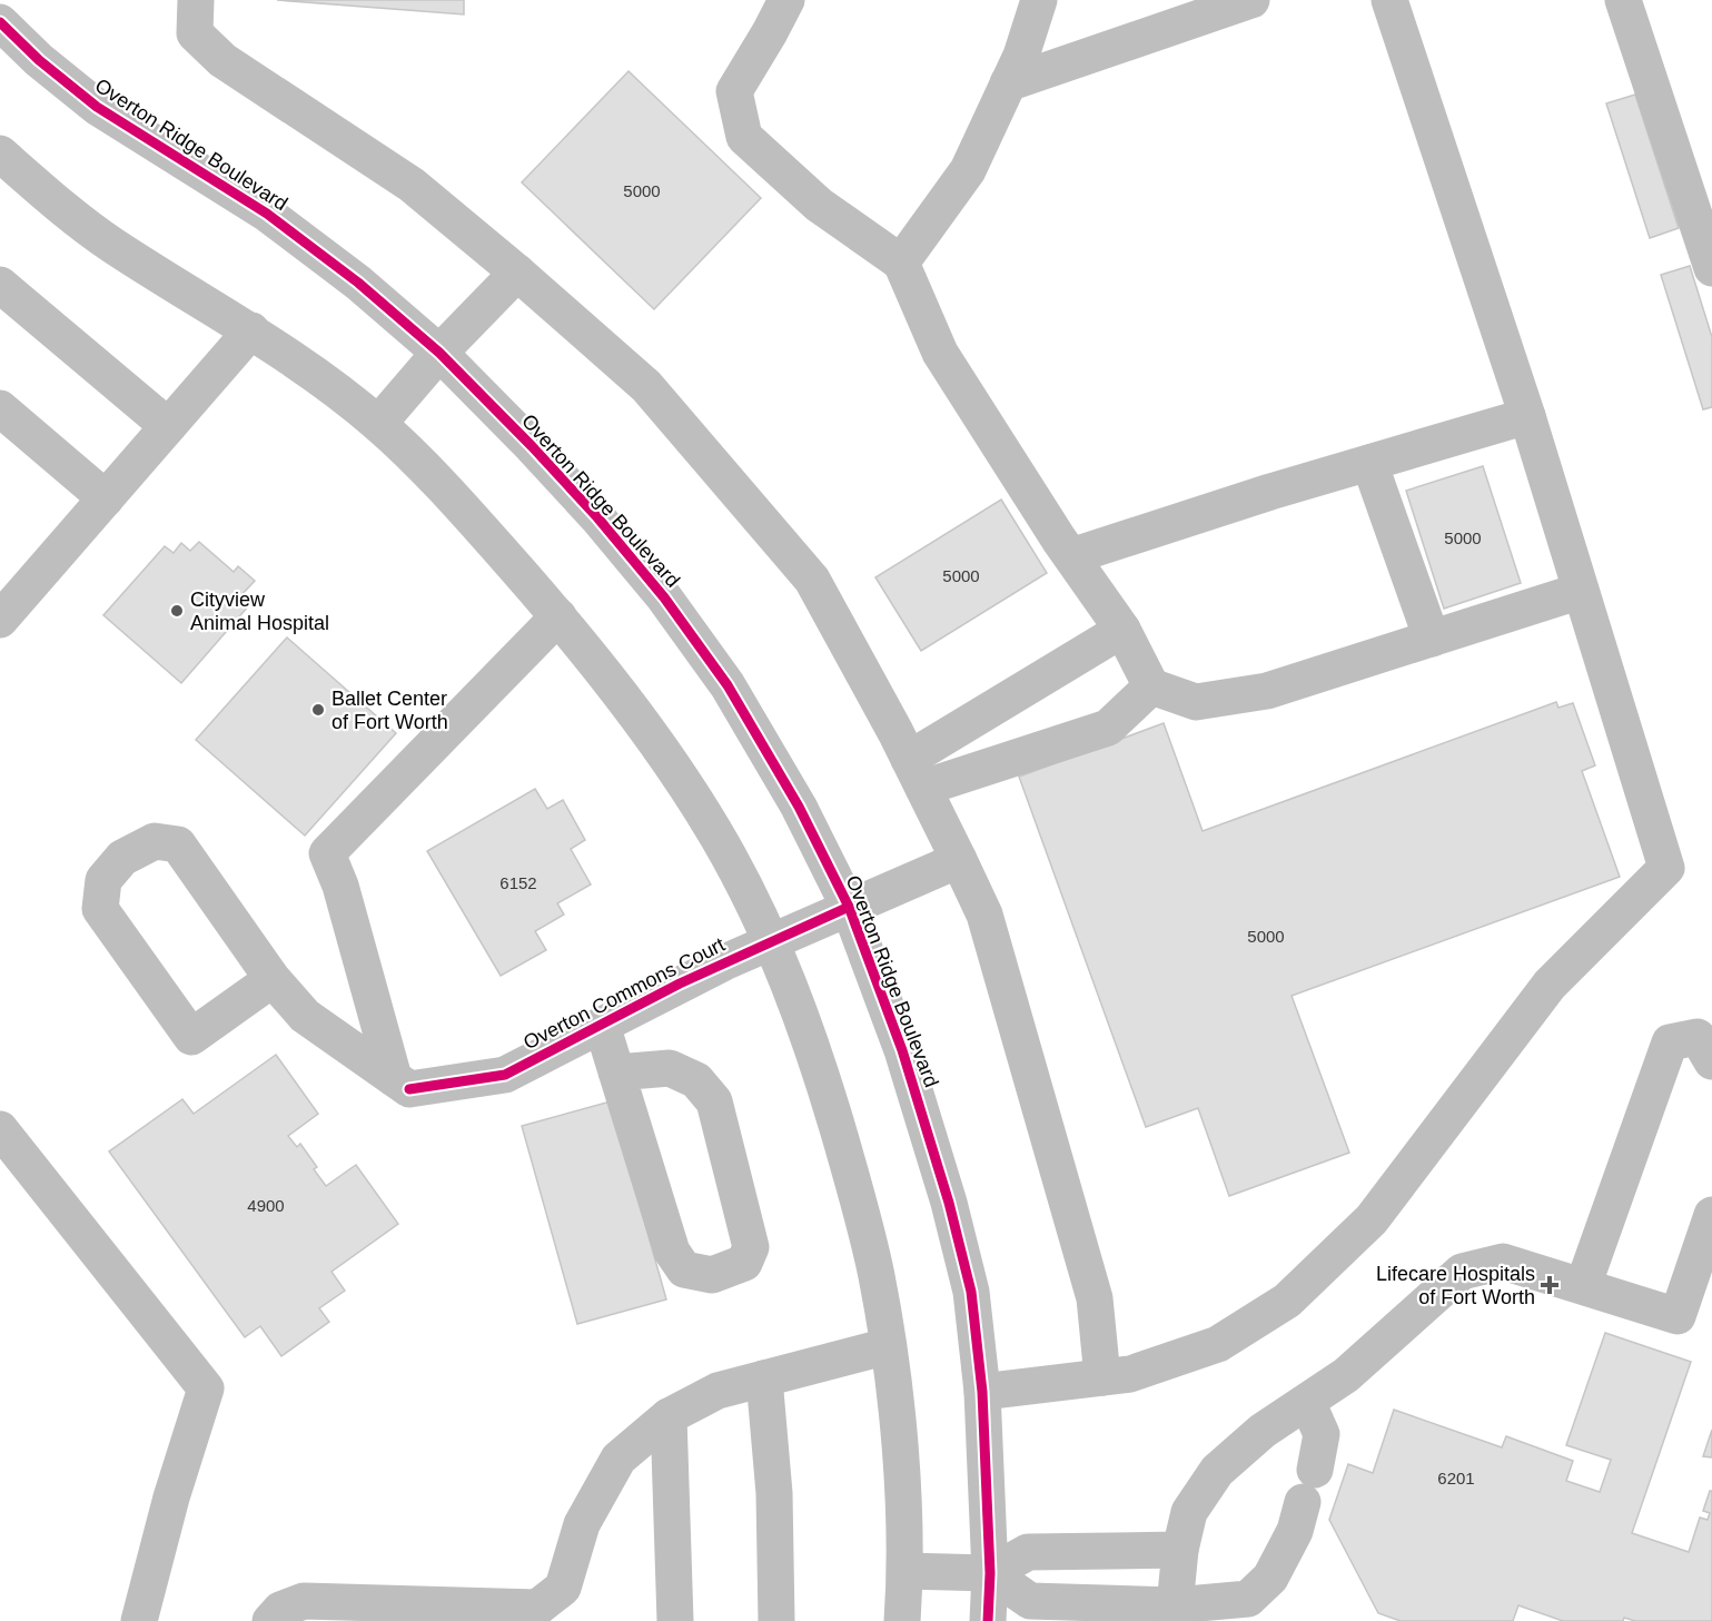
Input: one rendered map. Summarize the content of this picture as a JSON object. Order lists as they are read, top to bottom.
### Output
{
  "streets": {
    "street": ["Overton Ridge Boulevard", "Overton Commons Court"]
  },
  "crossings": [
    ["Overton Ridge Boulevard", "Overton Commons Court"]
  ],
  "places": {
    "other": ["Cityview Animal Hospital", "Ballet Center of Fort Worth"],
    "health": ["Lifecare Hospitals of Fort Worth"]
  },
  "house_numbers": [
    "5000",
    "5000",
    "5000",
    "6152",
    "5000",
    "4900",
    "6201"
  ]
}
